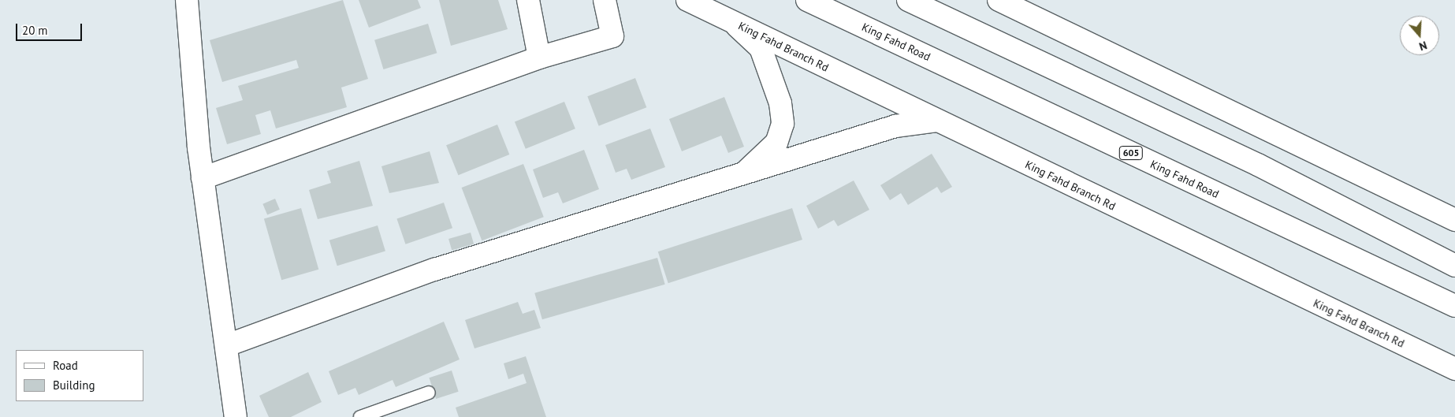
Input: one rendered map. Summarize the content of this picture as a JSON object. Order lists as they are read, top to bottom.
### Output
{
  "streets": {
    "main road": ["King Fahd Road", "King Fahd Branch Rd", "605"]
  },
  "legend": ["Road", "Building"],
  "scale_bar": "20 m",
  "north": "bottom"
}
